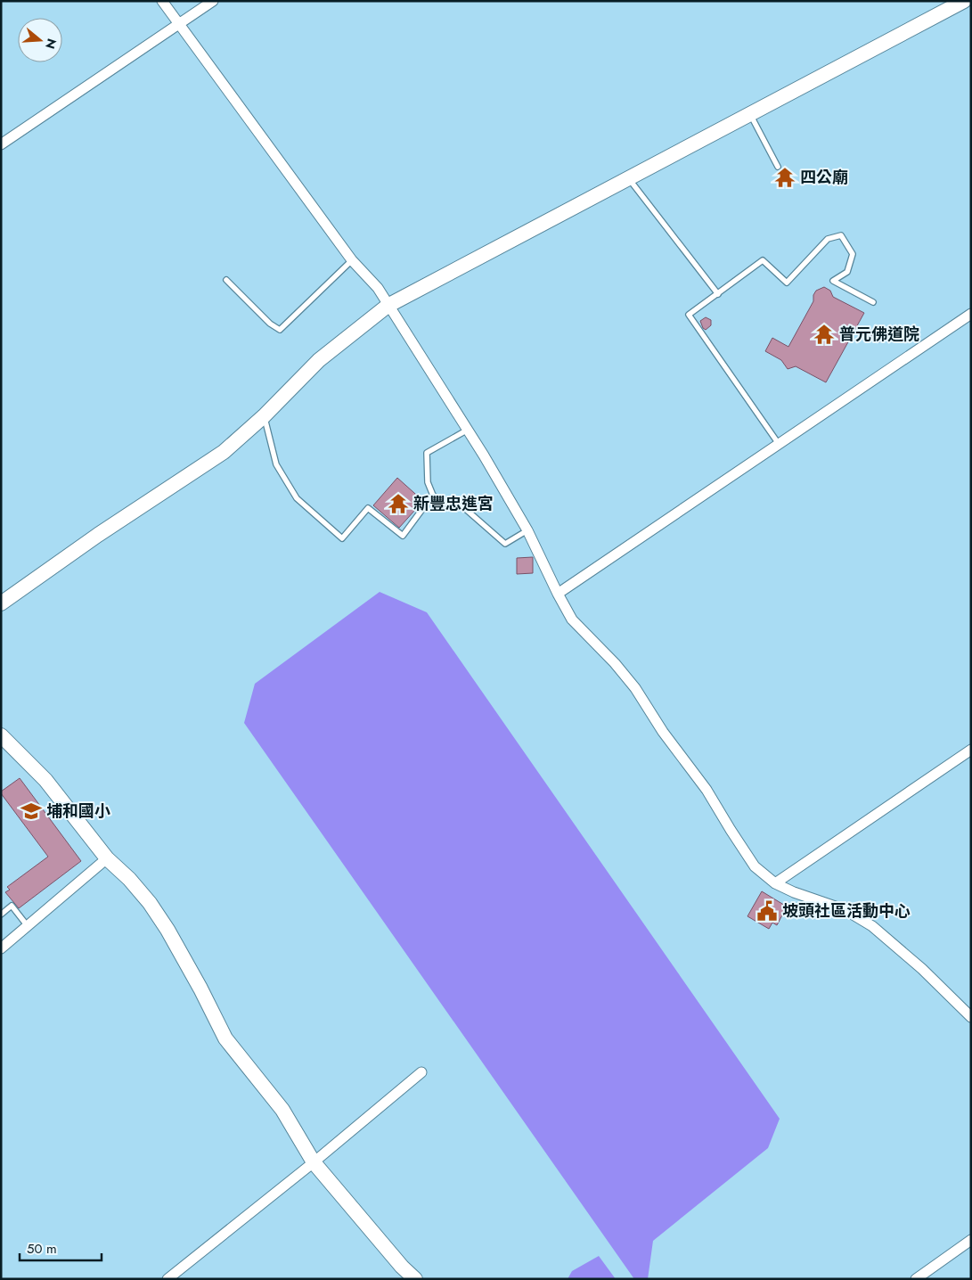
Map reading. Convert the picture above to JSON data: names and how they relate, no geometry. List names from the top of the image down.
{
  "places": {
    "temple": ["四公廟", "普元佛道院", "新豐忠進宮"],
    "school or university": ["埔和國小"],
    "public building": ["坡頭社區活動中心"]
  },
  "scale_bar": "50 m",
  "north": "right"
}
